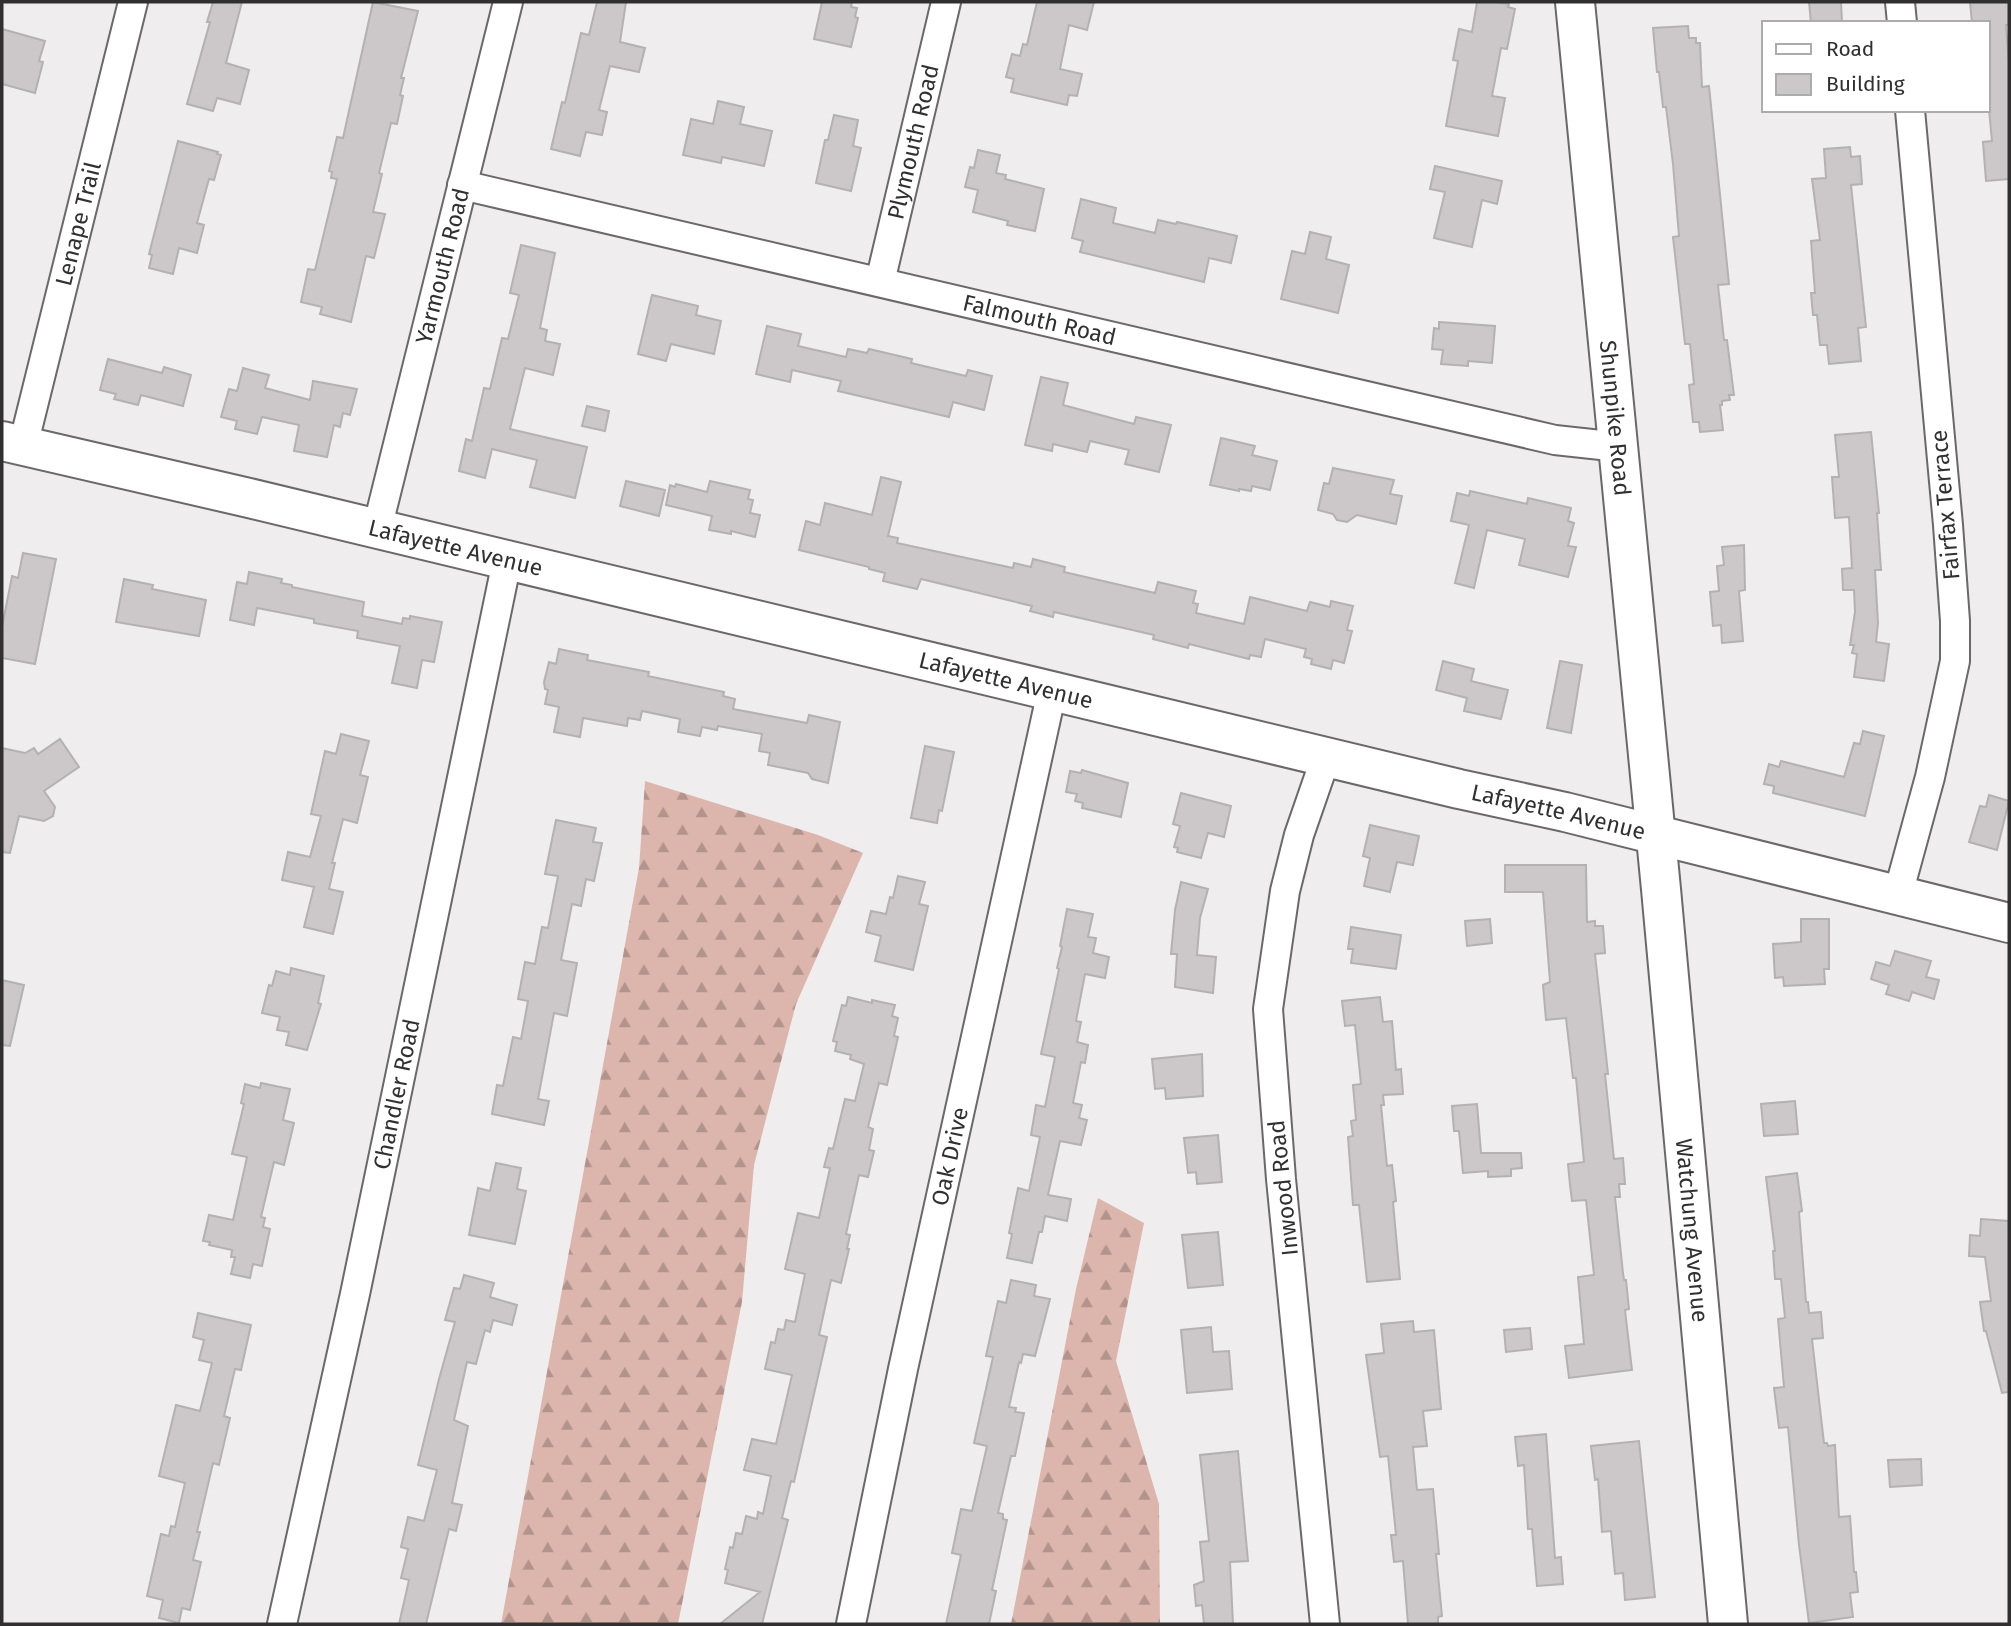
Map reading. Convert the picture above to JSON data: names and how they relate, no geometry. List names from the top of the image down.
{
  "streets": {
    "street": [
      "Plymouth Road",
      "Lenape Trail",
      "Yarmouth Road",
      "Falmouth Road",
      "Shunpike Road",
      "Fairfax Terrace",
      "Lafayette Avenue",
      "Chandler Road",
      "Oak Drive",
      "Inwood Road",
      "Watchung Avenue"
    ]
  },
  "crossings": [
    ["Plymouth Road", "Falmouth Road"],
    ["Lenape Trail", "Lafayette Avenue"],
    ["Yarmouth Road", "Falmouth Road"],
    ["Yarmouth Road", "Lafayette Avenue"],
    ["Falmouth Road", "Shunpike Road"],
    ["Shunpike Road", "Lafayette Avenue"],
    ["Shunpike Road", "Watchung Avenue"],
    ["Fairfax Terrace", "Lafayette Avenue"],
    ["Lafayette Avenue", "Chandler Road"],
    ["Lafayette Avenue", "Oak Drive"],
    ["Lafayette Avenue", "Inwood Road"],
    ["Lafayette Avenue", "Watchung Avenue"]
  ],
  "legend": ["Road", "Building"]
}
